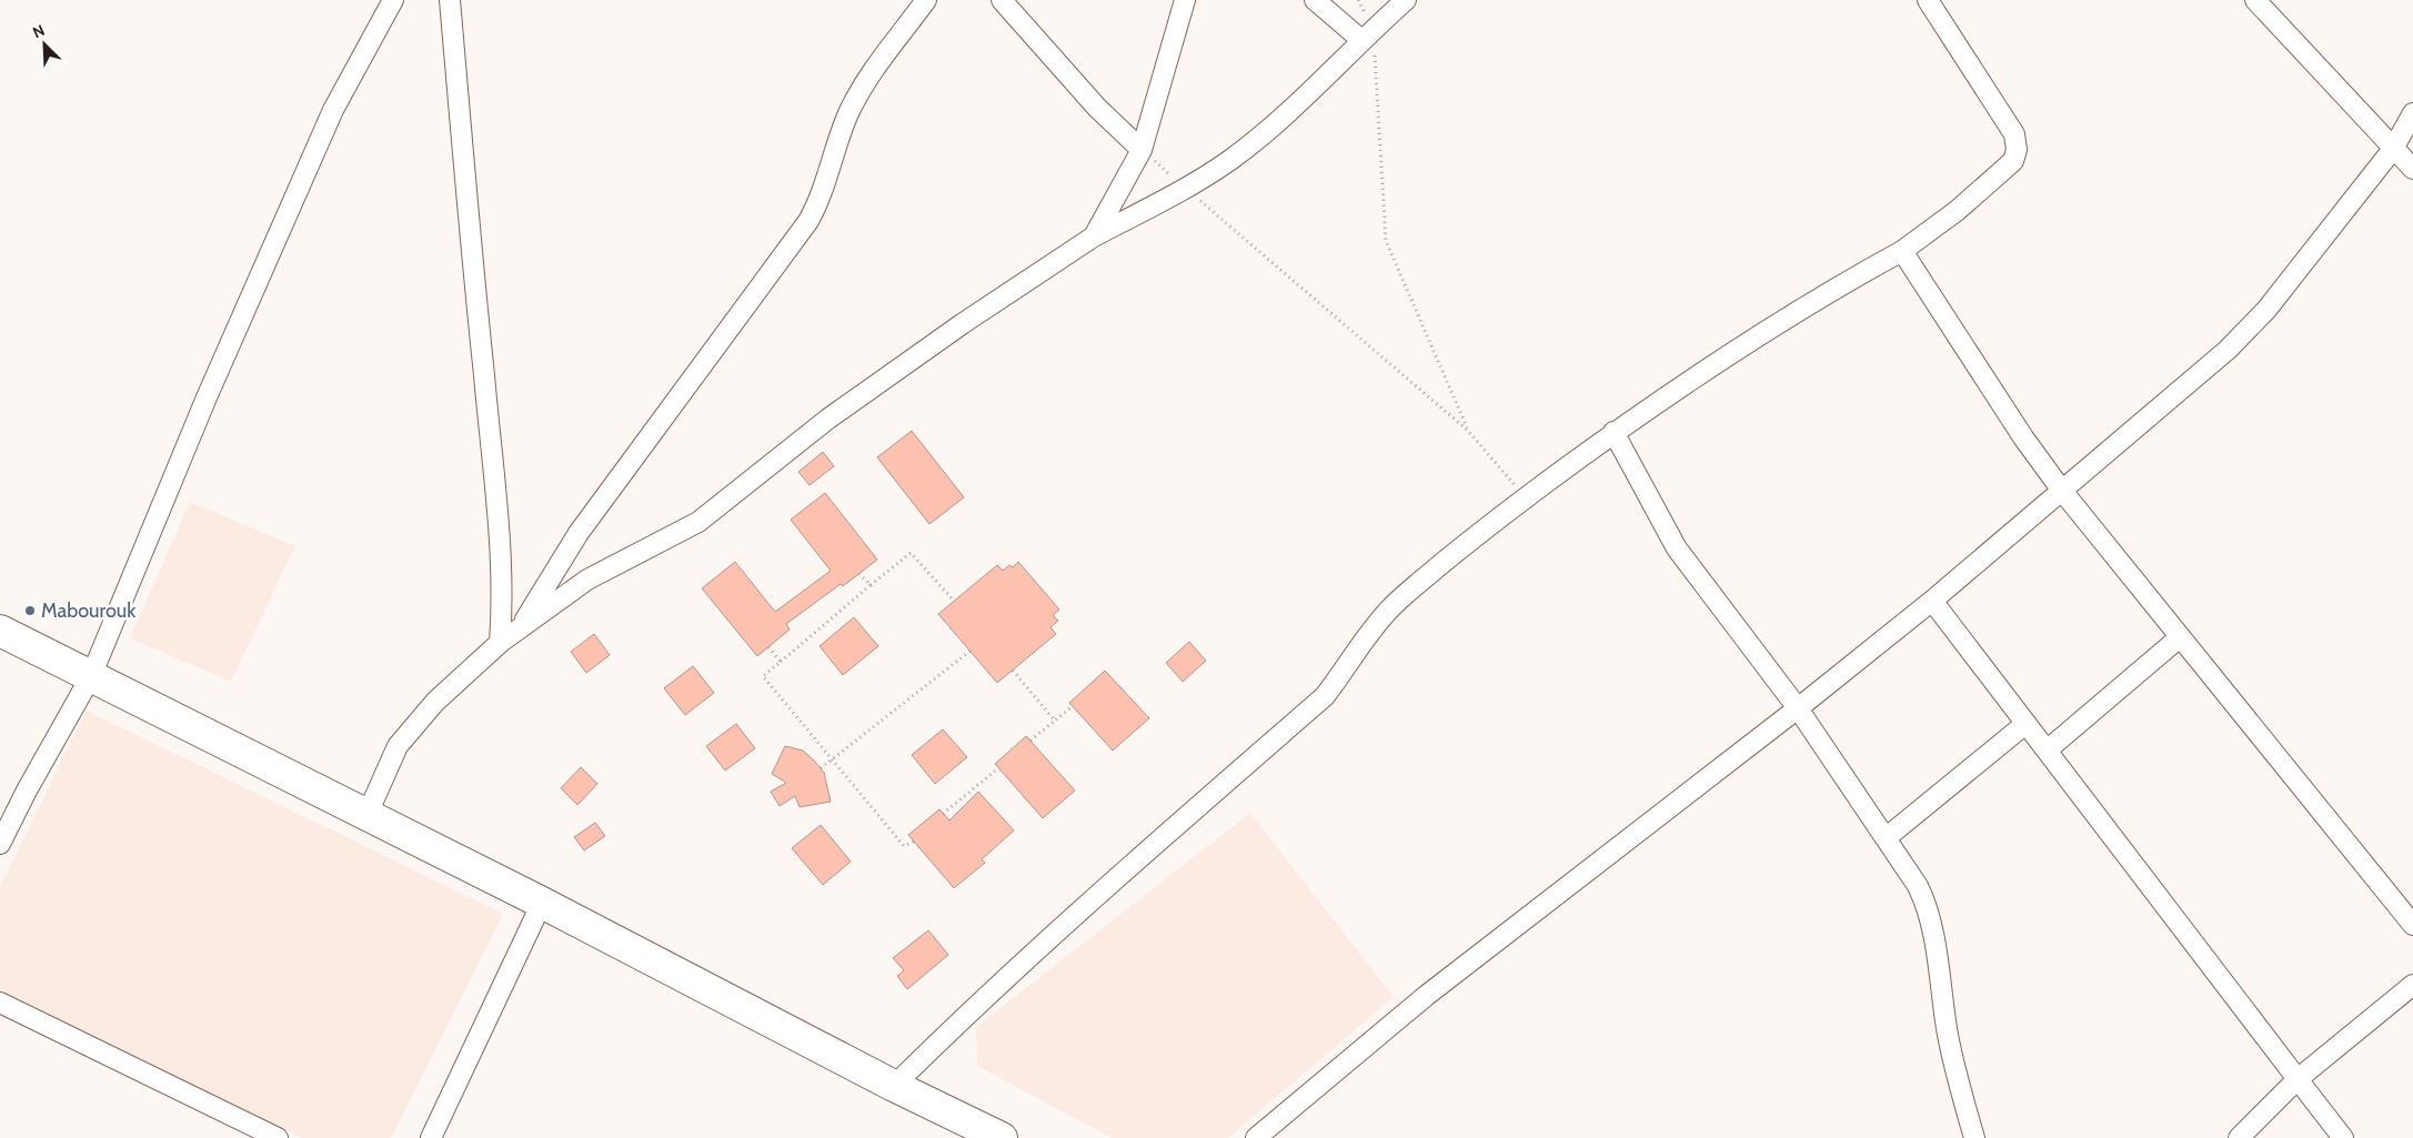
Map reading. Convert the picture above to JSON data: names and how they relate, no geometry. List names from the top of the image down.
{
  "places": ["Mabourouk"],
  "north": "top left"
}
